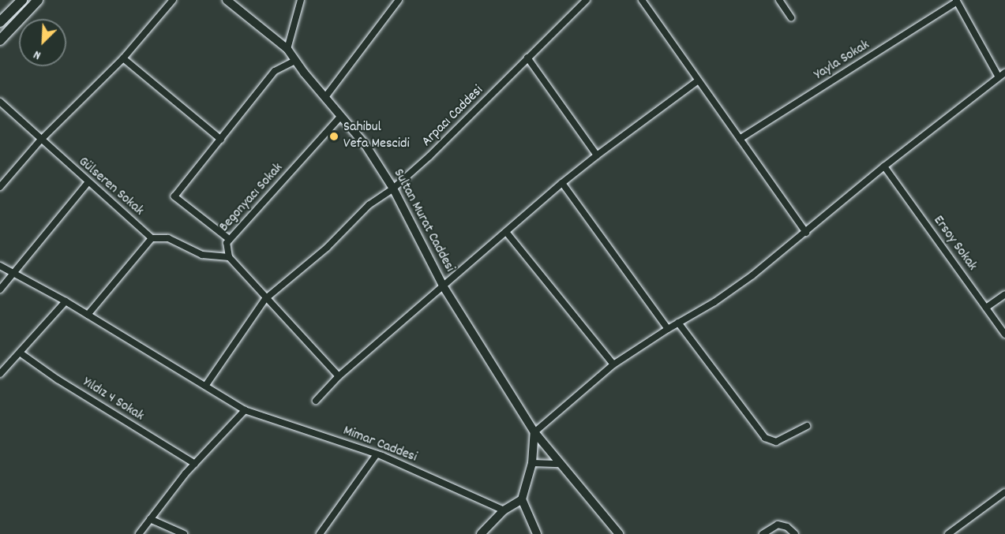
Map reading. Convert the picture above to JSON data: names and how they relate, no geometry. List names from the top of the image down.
{
  "streets": {
    "main road": ["Sultan Murat Caddesi"],
    "street": [
      "Yayla Sokak",
      "Arpacı Caddesi",
      "Gülseren Sokak",
      "Begonyacı Sokak",
      "Ersoy Sokak",
      "Yıldız 4 Sokak",
      "Mimar Caddesi"
    ]
  },
  "crossings": [
    ["Arpacı Caddesi", "Sultan Murat Caddesi"],
    ["Arpacı Caddesi", "Mimar Caddesi"],
    ["Begonyacı Sokak", "Sultan Murat Caddesi"]
  ],
  "places": ["Sahibul Vefa Mescidi"],
  "north": "bottom left"
}
